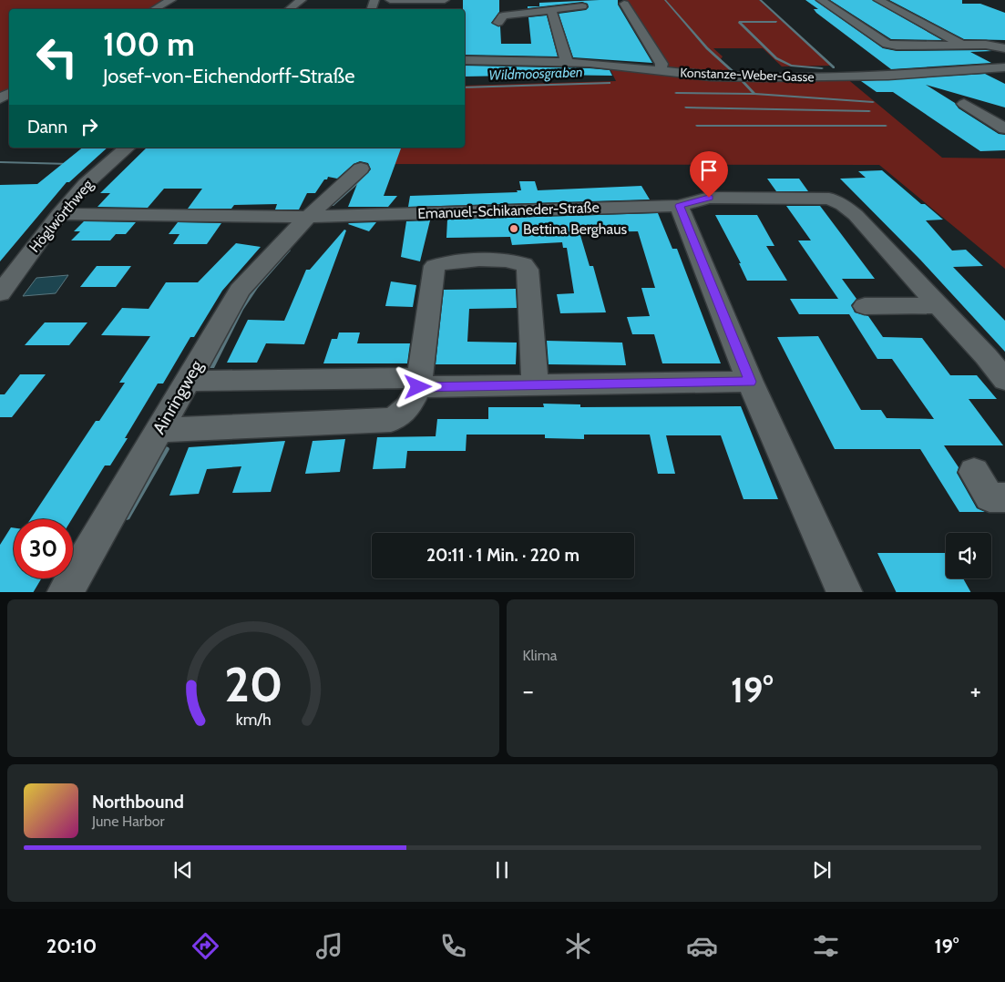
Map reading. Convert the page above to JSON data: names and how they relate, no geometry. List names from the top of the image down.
{
  "streets": {
    "street": [
      "Konstanze-Weber-Gasse",
      "Emanuel-Schikaneder-Straße",
      "Höglwörthweg",
      "Ainringweg"
    ]
  },
  "crossings": [
    ["Emanuel-Schikaneder-Straße", "Ainringweg"]
  ],
  "water": ["Wildmoosgraben"],
  "places": ["Bettina Berghaus"],
  "page": {
    "turn": ["100 m", "Josef-von-Eichendorff-Straße"],
    "then": "Dann",
    "limit": "30",
    "trip": "20:11 · 1 Min. · 220 m",
    "tile": "Klima",
    "heat": ["−", "19°", "+"],
    "song": ["Northbound", "June Harbor"],
    "tabs": ["20:10", "19°"],
    "gauge": ["20", "km/h"]
  }
}
